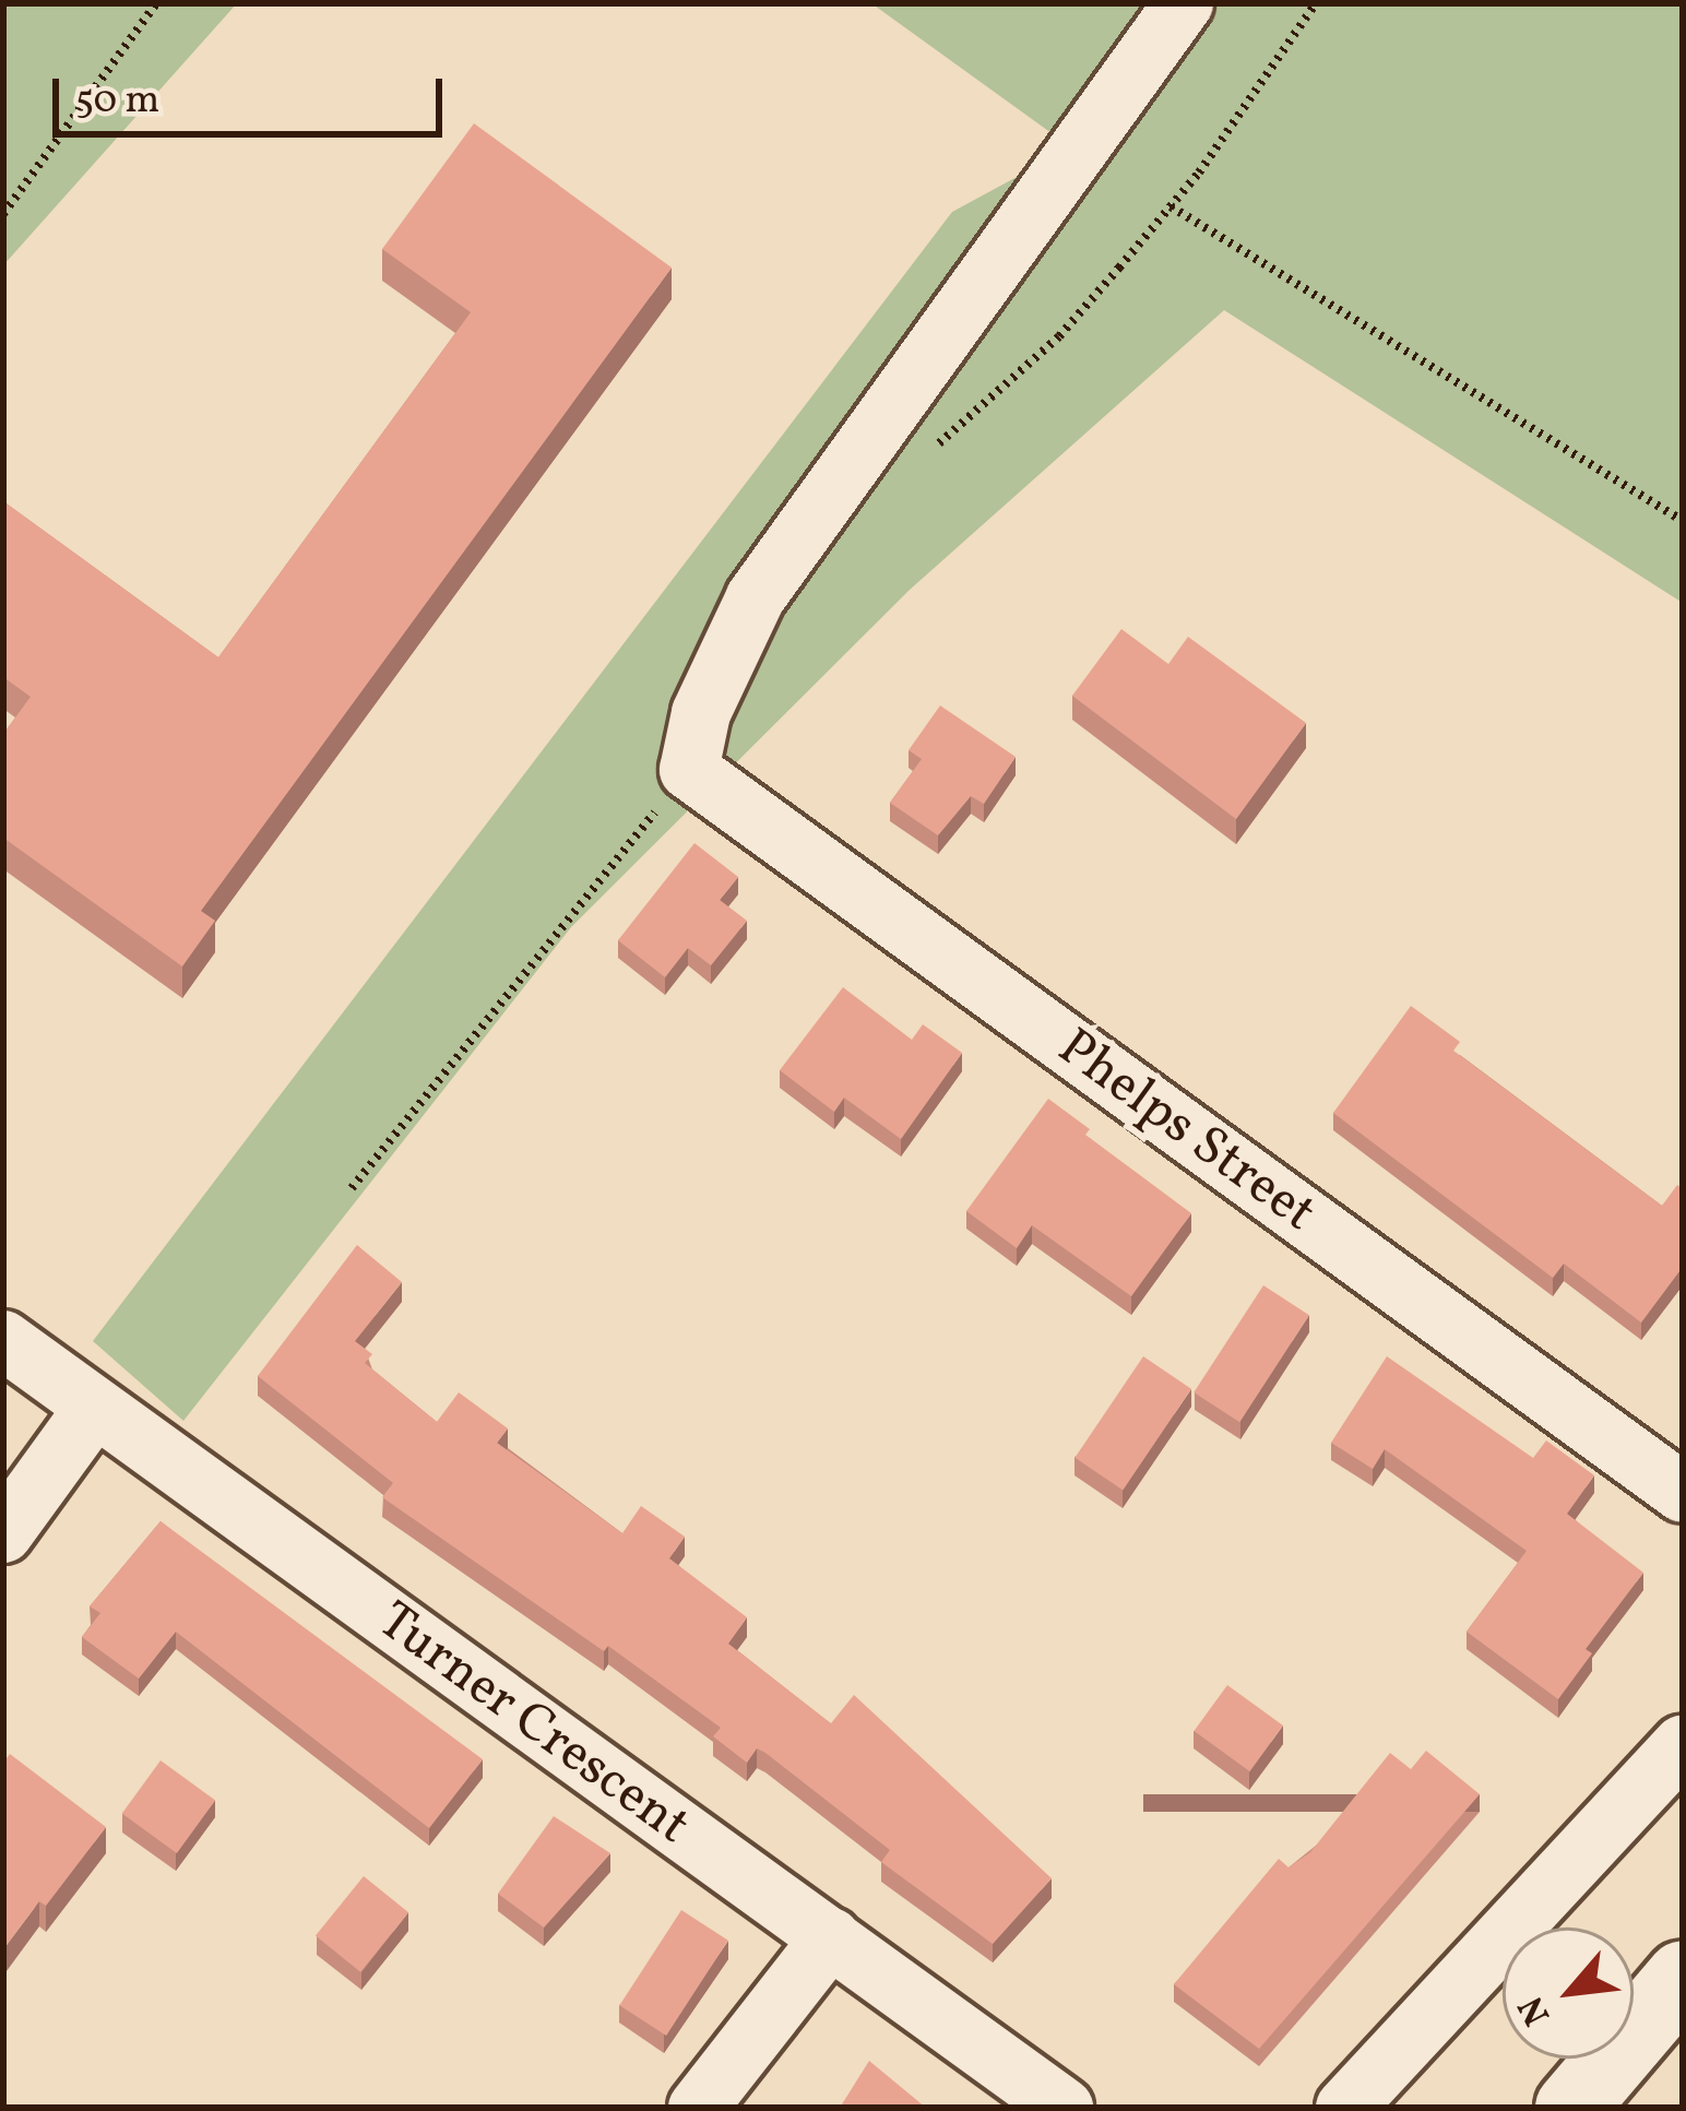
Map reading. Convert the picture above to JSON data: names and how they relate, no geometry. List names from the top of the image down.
{
  "streets": {
    "street": ["Phelps Street", "Turner Crescent"]
  },
  "scale_bar": "50 m",
  "north": "bottom left"
}
